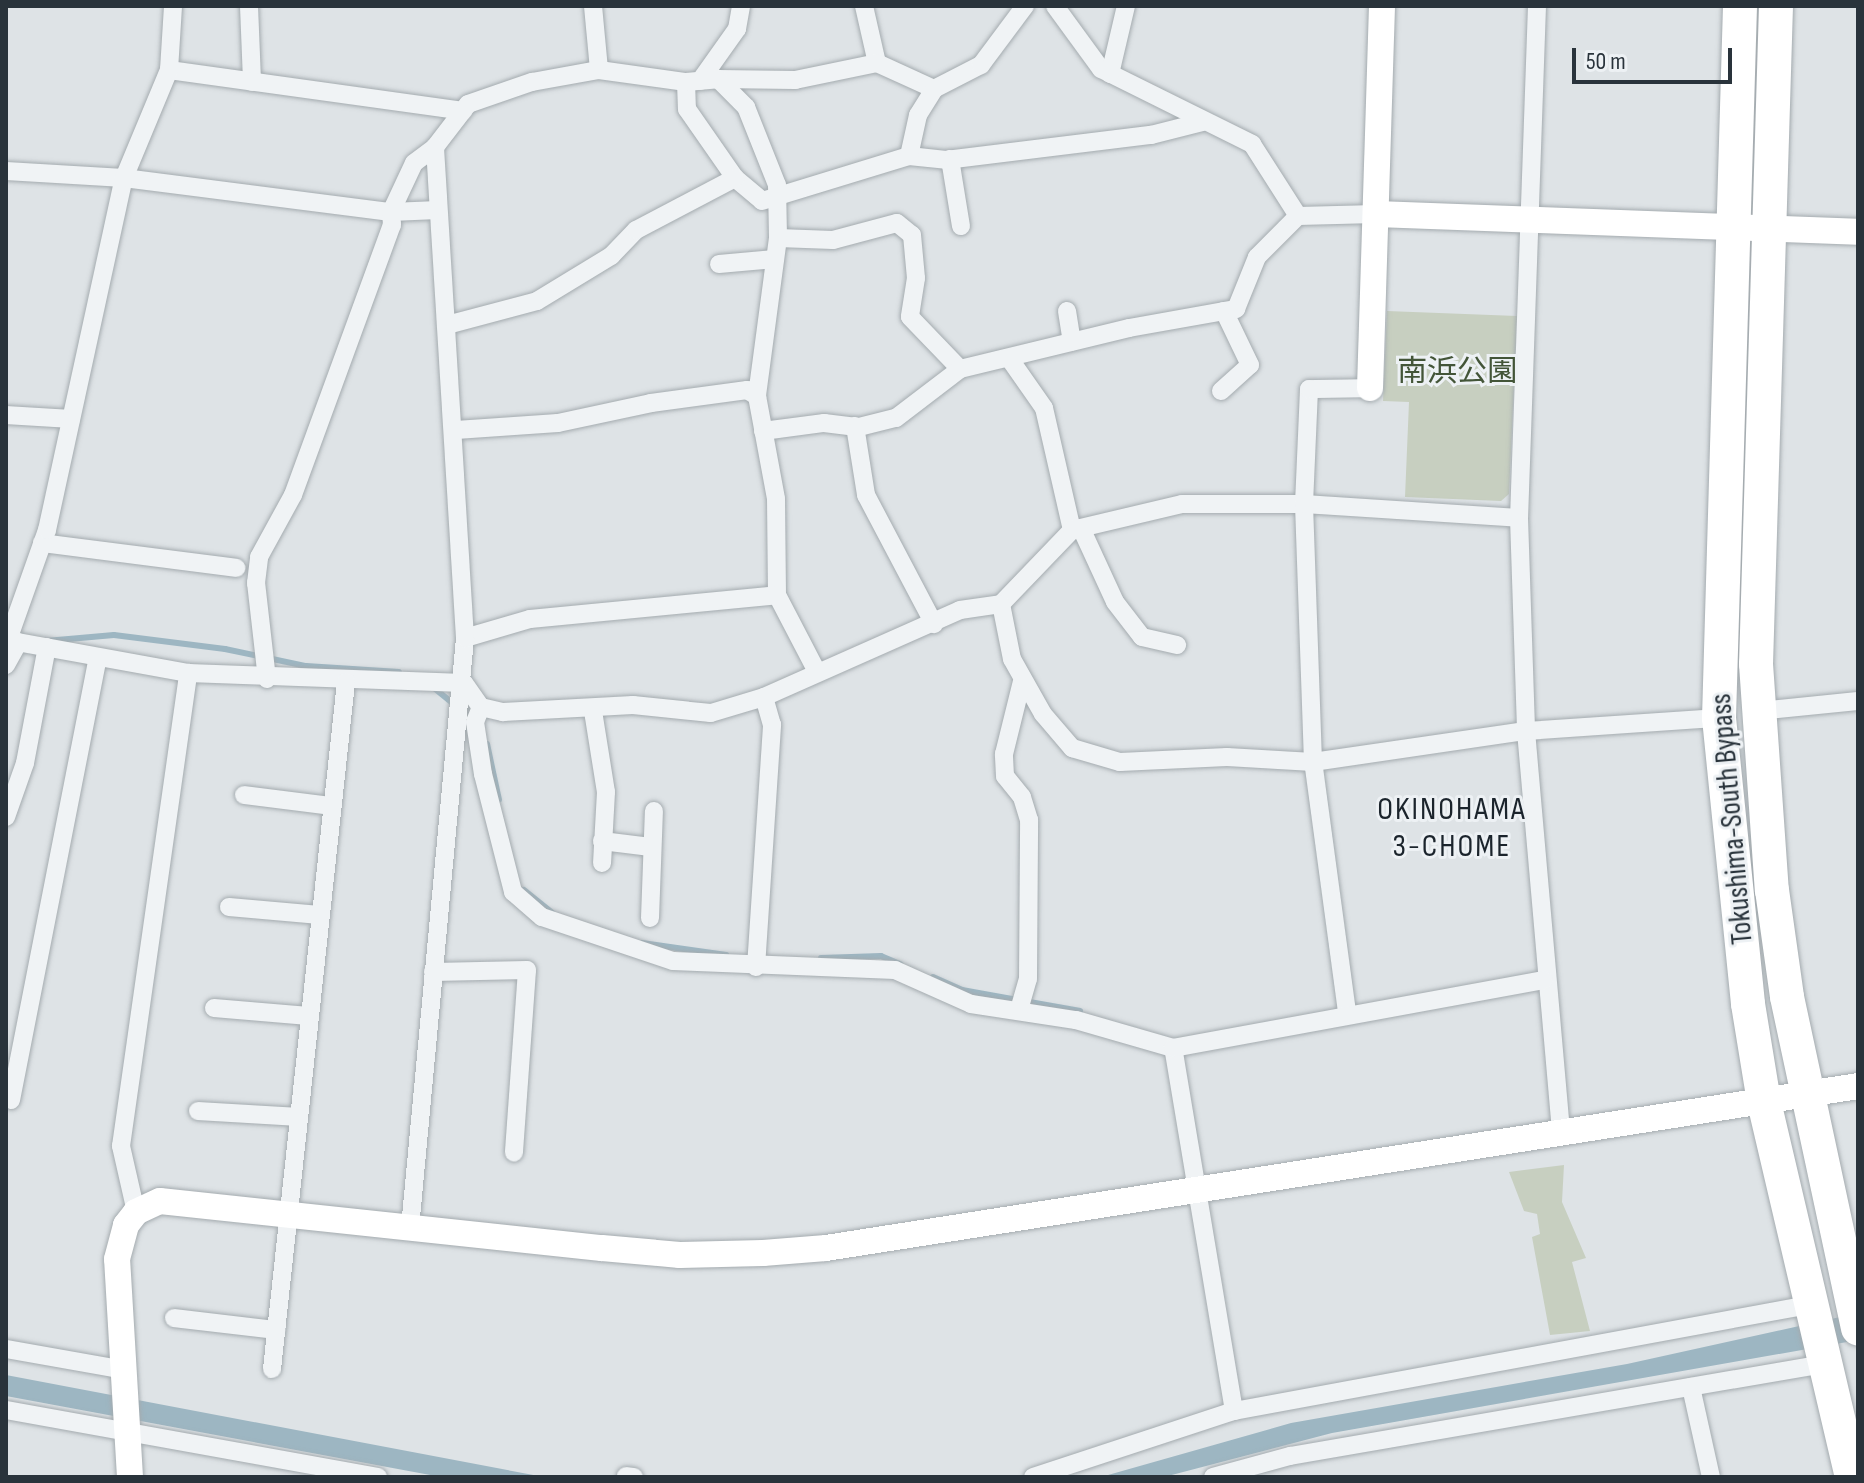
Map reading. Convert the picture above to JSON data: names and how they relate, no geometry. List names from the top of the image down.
{
  "streets": {
    "highway": ["Tokushima-South Bypass"]
  },
  "districts": ["OKINOHAMA 3-CHOME"],
  "parks": ["南浜公園"],
  "scale_bar": "50 m"
}
